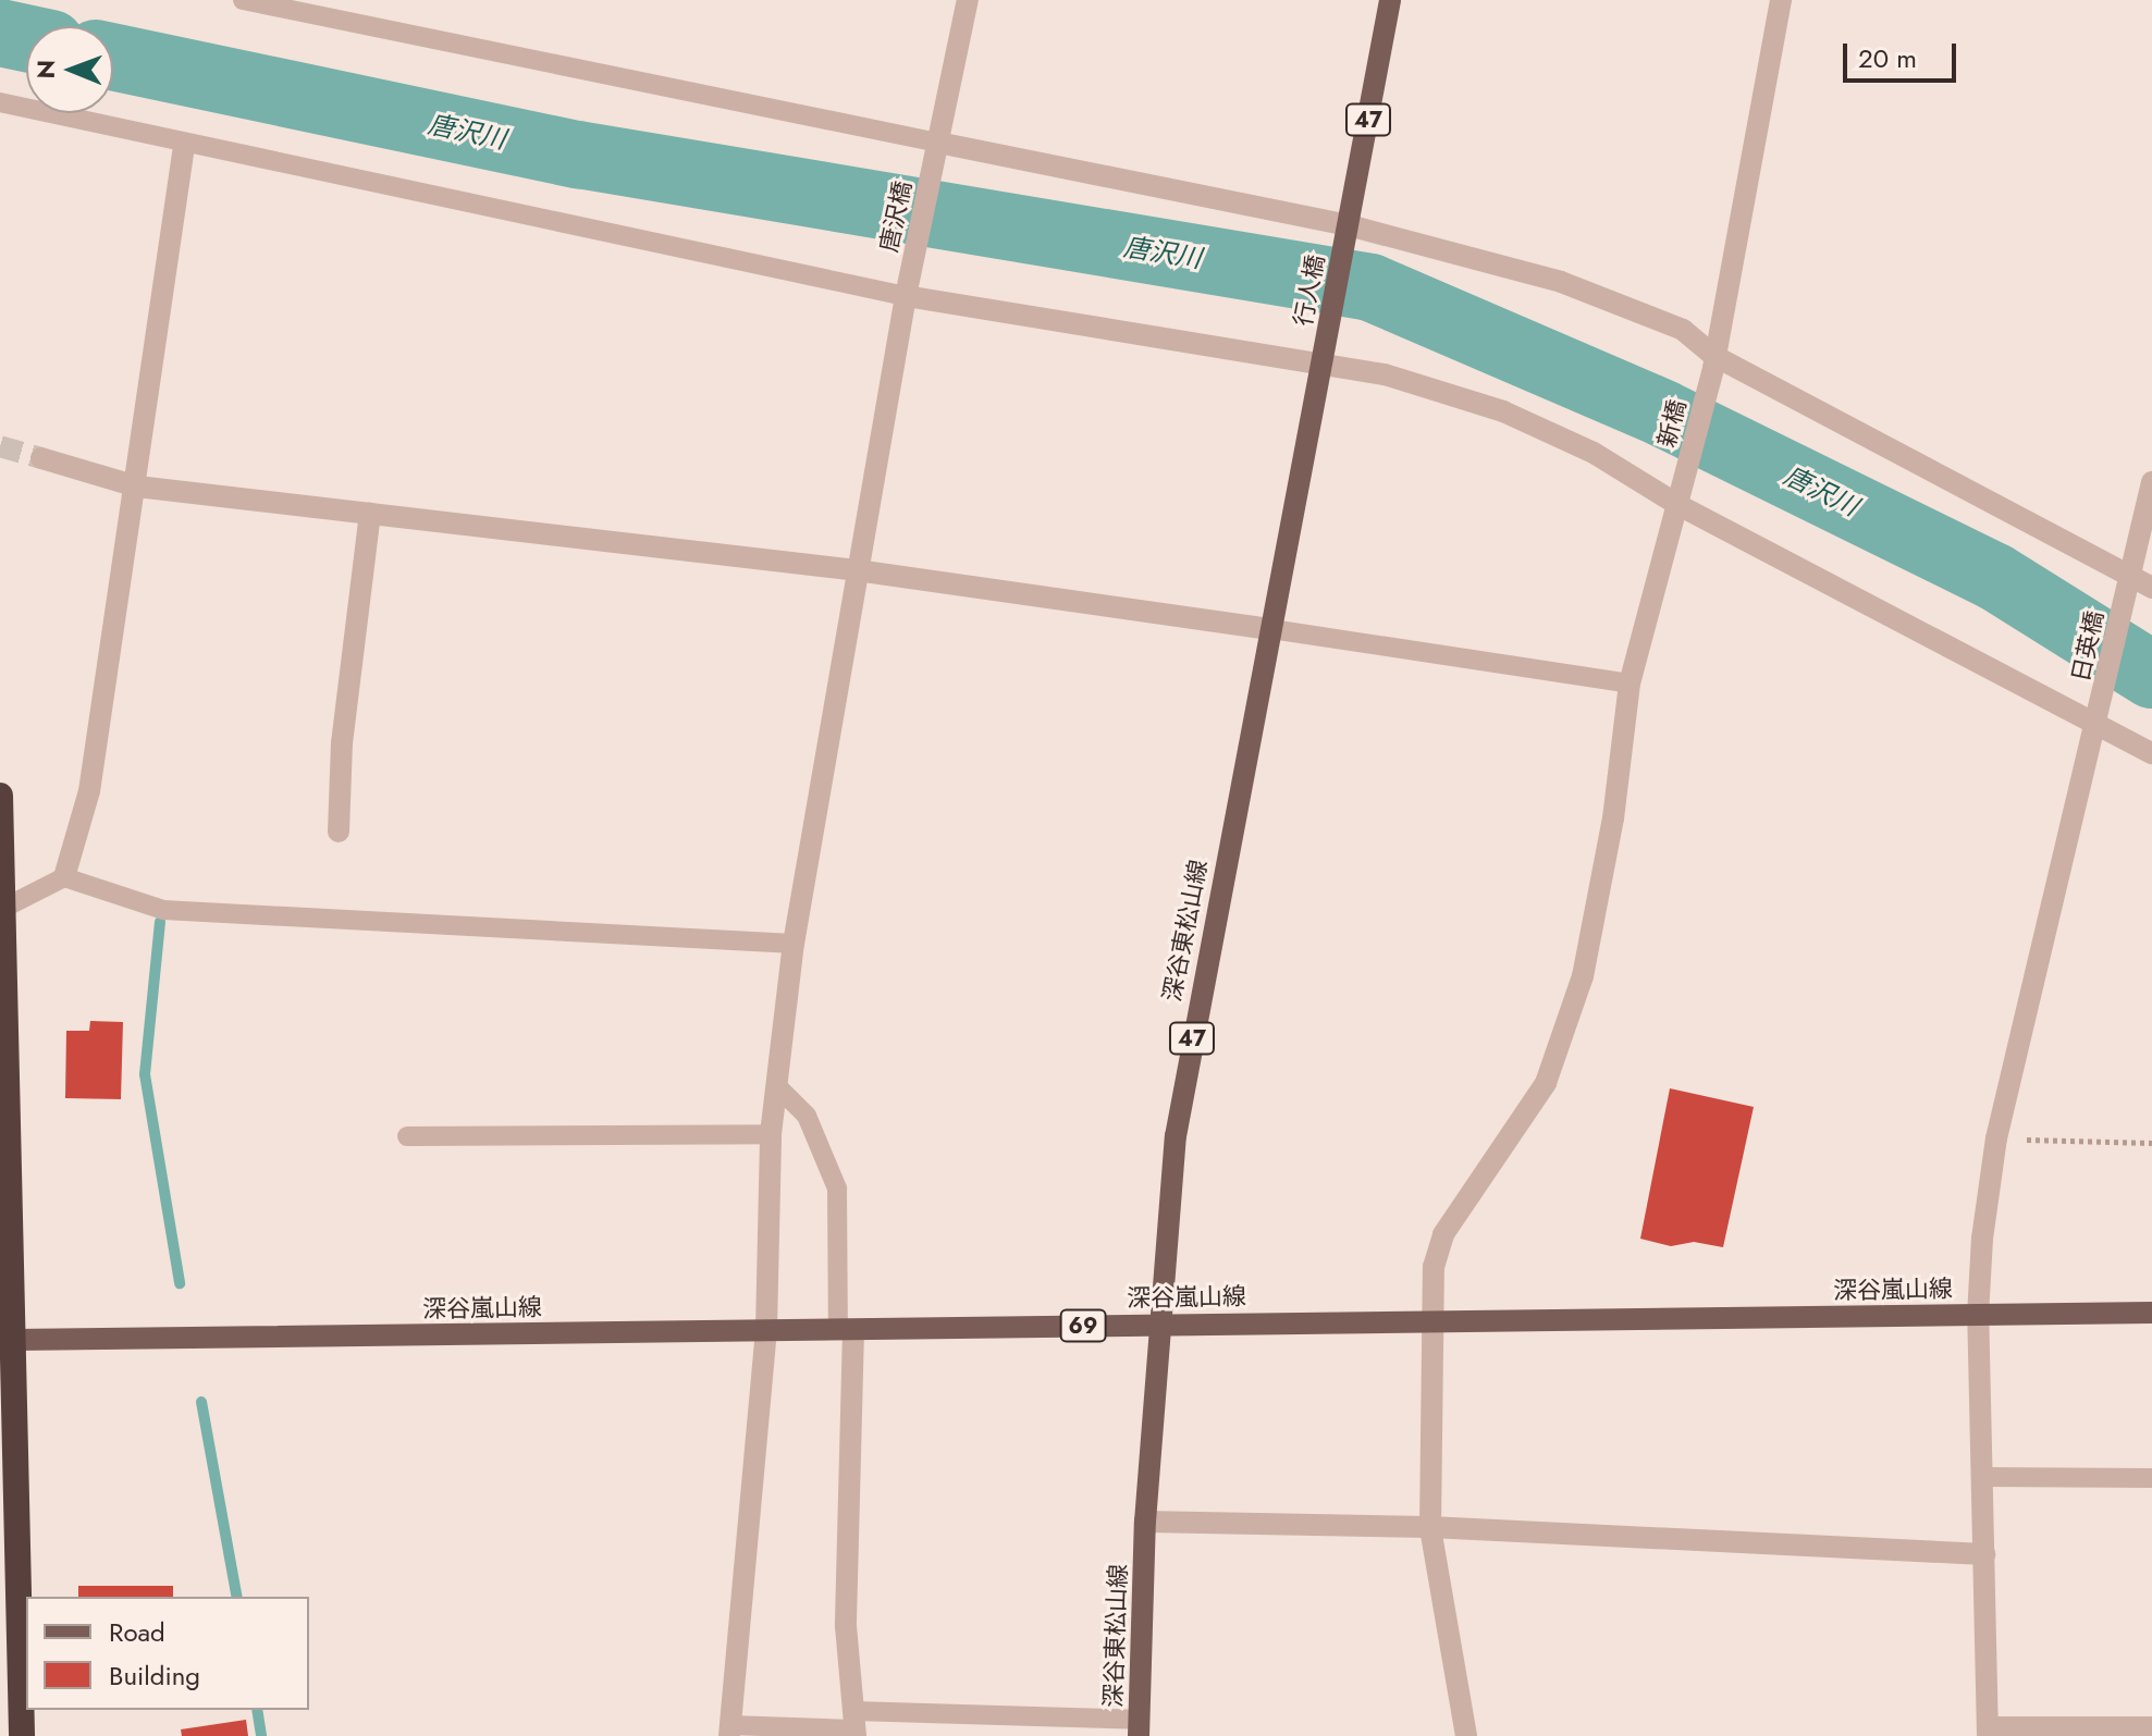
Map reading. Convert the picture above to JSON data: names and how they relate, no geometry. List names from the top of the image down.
{
  "streets": {
    "main road": [
      "47",
      "行人橋",
      "深谷東松山線",
      "深谷嵐山線",
      "69"
    ],
    "street": ["唐沢橋", "新橋", "日英橋"]
  },
  "crossings": [
    ["47", "行人橋"],
    ["唐沢橋", "深谷嵐山線"],
    ["行人橋", "深谷東松山線"],
    ["新橋", "深谷嵐山線"],
    ["日英橋", "深谷嵐山線"],
    ["深谷東松山線", "深谷嵐山線"]
  ],
  "water": ["唐沢川"],
  "legend": ["Road", "Building"],
  "scale_bar": "20 m",
  "north": "left"
}
